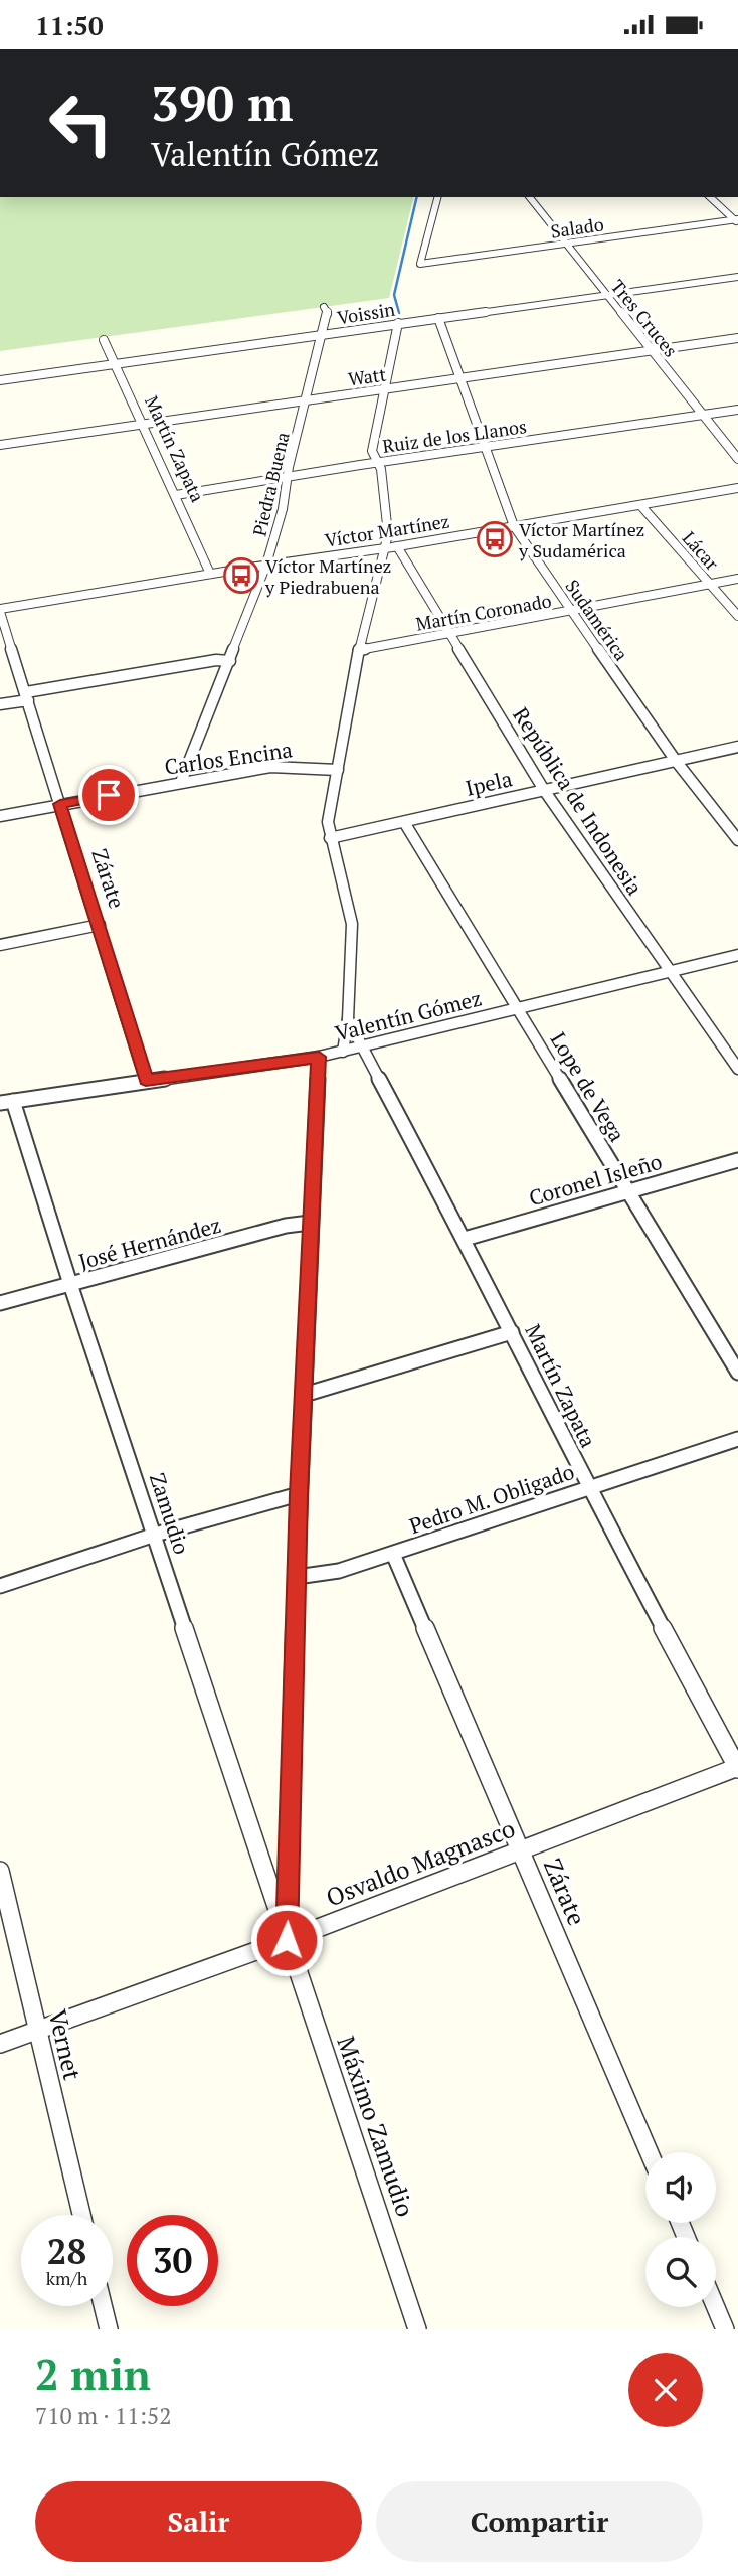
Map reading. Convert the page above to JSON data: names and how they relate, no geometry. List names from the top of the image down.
{
  "streets": {
    "street": [
      "Salado",
      "Voissin",
      "Tres Cruces",
      "Watt",
      "Ruiz de los Llanos",
      "Martín Zapata",
      "Piedra Buena",
      "Víctor Martínez",
      "Lácar",
      "Martín Coronado",
      "Sudamérica",
      "Carlos Encina",
      "Ipela",
      "República de Indonesia",
      "Zárate",
      "Valentín Gómez",
      "Lope de Vega",
      "Coronel Isleño",
      "José Hernández",
      "Pedro M. Obligado",
      "Zamudio",
      "Osvaldo Magnasco",
      "Vernet",
      "Máximo Zamudio"
    ]
  },
  "crossings": [
    ["Salado", "Tres Cruces"],
    ["Voissin", "Tres Cruces"],
    ["Voissin", "Martín Zapata"],
    ["Voissin", "Piedra Buena"],
    ["Voissin", "Sudamérica"],
    ["Tres Cruces", "Watt"],
    ["Tres Cruces", "Ruiz de los Llanos"],
    ["Watt", "Martín Zapata"],
    ["Watt", "Piedra Buena"],
    ["Watt", "Sudamérica"],
    ["Ruiz de los Llanos", "Martín Zapata"],
    ["Ruiz de los Llanos", "Piedra Buena"],
    ["Ruiz de los Llanos", "Sudamérica"],
    ["Martín Zapata", "Víctor Martínez"],
    ["Martín Zapata", "Valentín Gómez"],
    ["Martín Zapata", "Coronel Isleño"],
    ["Martín Zapata", "Pedro M. Obligado"],
    ["Martín Zapata", "Osvaldo Magnasco"],
    ["Piedra Buena", "Víctor Martínez"],
    ["Piedra Buena", "Carlos Encina"],
    ["Víctor Martínez", "Lácar"],
    ["Víctor Martínez", "Sudamérica"],
    ["Víctor Martínez", "República de Indonesia"],
    ["Víctor Martínez", "Zárate"],
    ["Lácar", "Martín Coronado"],
    ["Martín Coronado", "Sudamérica"],
    ["Martín Coronado", "República de Indonesia"],
    ["Sudamérica", "Ipela"],
    ["Carlos Encina", "Zárate"],
    ["Ipela", "República de Indonesia"],
    ["Ipela", "Lope de Vega"],
    ["República de Indonesia", "Valentín Gómez"],
    ["Zárate", "Valentín Gómez"],
    ["Zárate", "Pedro M. Obligado"],
    ["Zárate", "Osvaldo Magnasco"],
    ["Valentín Gómez", "Lope de Vega"],
    ["Valentín Gómez", "Zamudio"],
    ["Lope de Vega", "Coronel Isleño"],
    ["José Hernández", "Zamudio"],
    ["Zamudio", "Osvaldo Magnasco"],
    ["Zamudio", "Máximo Zamudio"],
    ["Osvaldo Magnasco", "Vernet"],
    ["Osvaldo Magnasco", "Máximo Zamudio"]
  ],
  "places": {
    "bus stop": ["Víctor Martínez y Sudamérica", "Víctor Martínez y Piedrabuena"]
  },
  "page": {
    "status": "11:50",
    "turn": ["390 m", "Valentín Gómez"],
    "speed": "28 km/h",
    "limit": "30",
    "heading": ["2 min", "710 m · 11:52"],
    "buttons": ["Salir", "Compartir"]
  }
}
